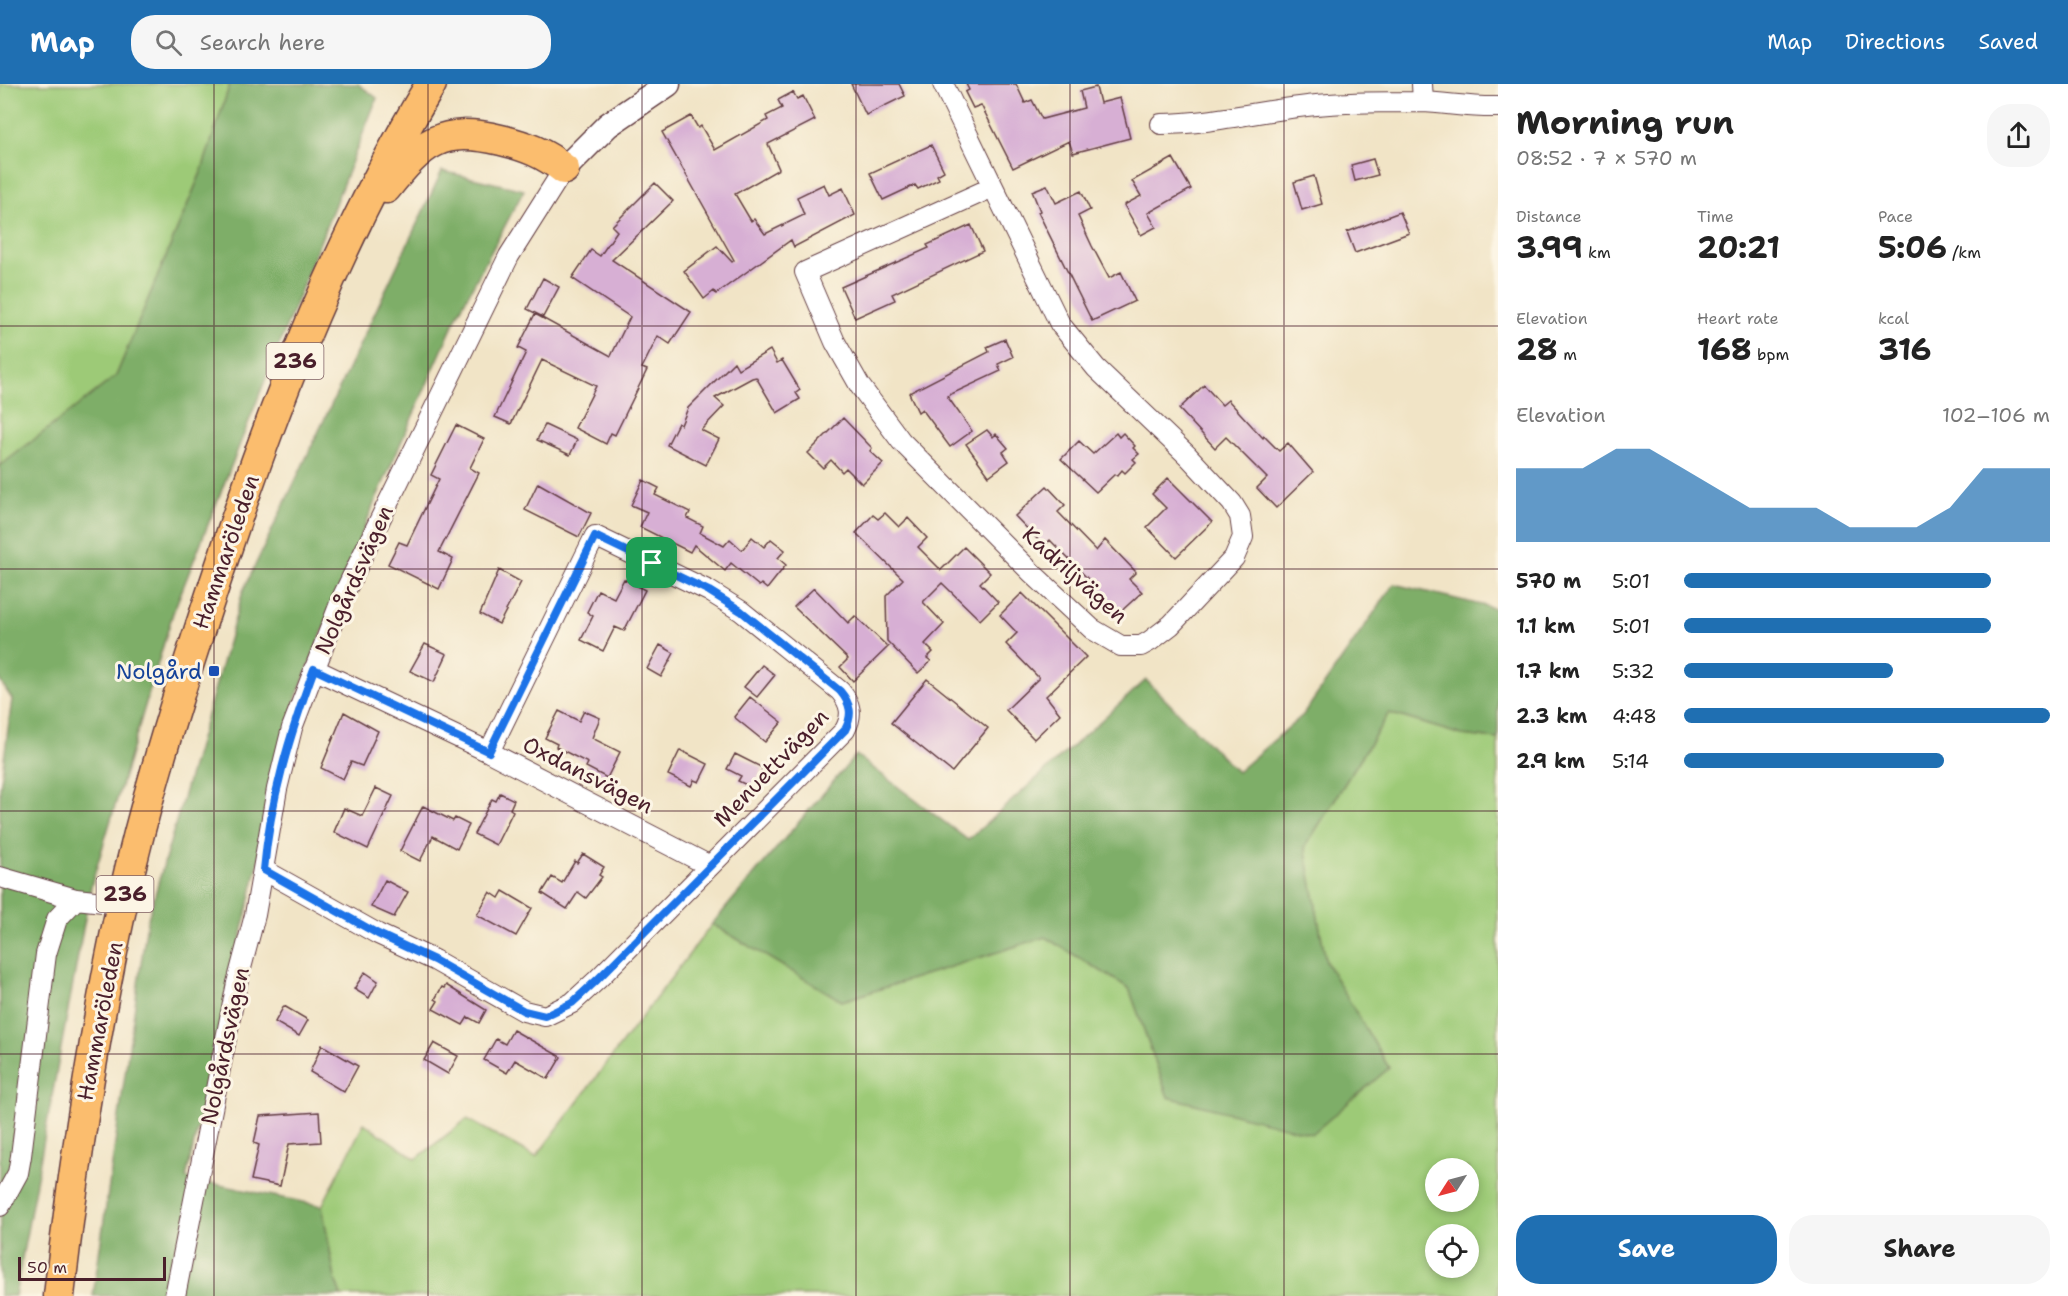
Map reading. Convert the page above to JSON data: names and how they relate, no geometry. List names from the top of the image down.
{
  "streets": {
    "main road": ["236", "Hammaröleden"],
    "street": [
      "Kadriljvägen",
      "Nolgårdsvägen",
      "Menuettvägen",
      "Oxdansvägen"
    ]
  },
  "crossings": [
    ["236", "Hammaröleden"],
    ["236", "Nolgårdsvägen"],
    ["Nolgårdsvägen", "Menuettvägen"],
    ["Nolgårdsvägen", "Oxdansvägen"],
    ["Menuettvägen", "Oxdansvägen"]
  ],
  "places": {
    "transit": ["Nolgård"]
  },
  "scale_bar": "50 m",
  "north": "bottom left",
  "page": {
    "header": "Map",
    "search": "Search here",
    "nav": ["Map", "Directions", "Saved"],
    "heading": ["Morning run", "08:52 · 7 × 570 m"],
    "stats": [
      ["Distance", "3.99 km"],
      ["Time", "20:21"],
      ["Pace", "5:06 /km"],
      ["Elevation", "28 m"],
      ["Heart rate", "168 bpm"],
      ["kcal", "316"]
    ],
    "chart": ["Elevation", "102–106 m"],
    "list": [
      {
        "name": "570 m",
        "note": "5:01"
      },
      {
        "name": "1.1 km",
        "note": "5:01"
      },
      {
        "name": "1.7 km",
        "note": "5:32"
      },
      {
        "name": "2.3 km",
        "note": "4:48"
      },
      {
        "name": "2.9 km",
        "note": "5:14"
      }
    ],
    "buttons": ["Save", "Share"],
    "scale": "50 m"
  }
}
